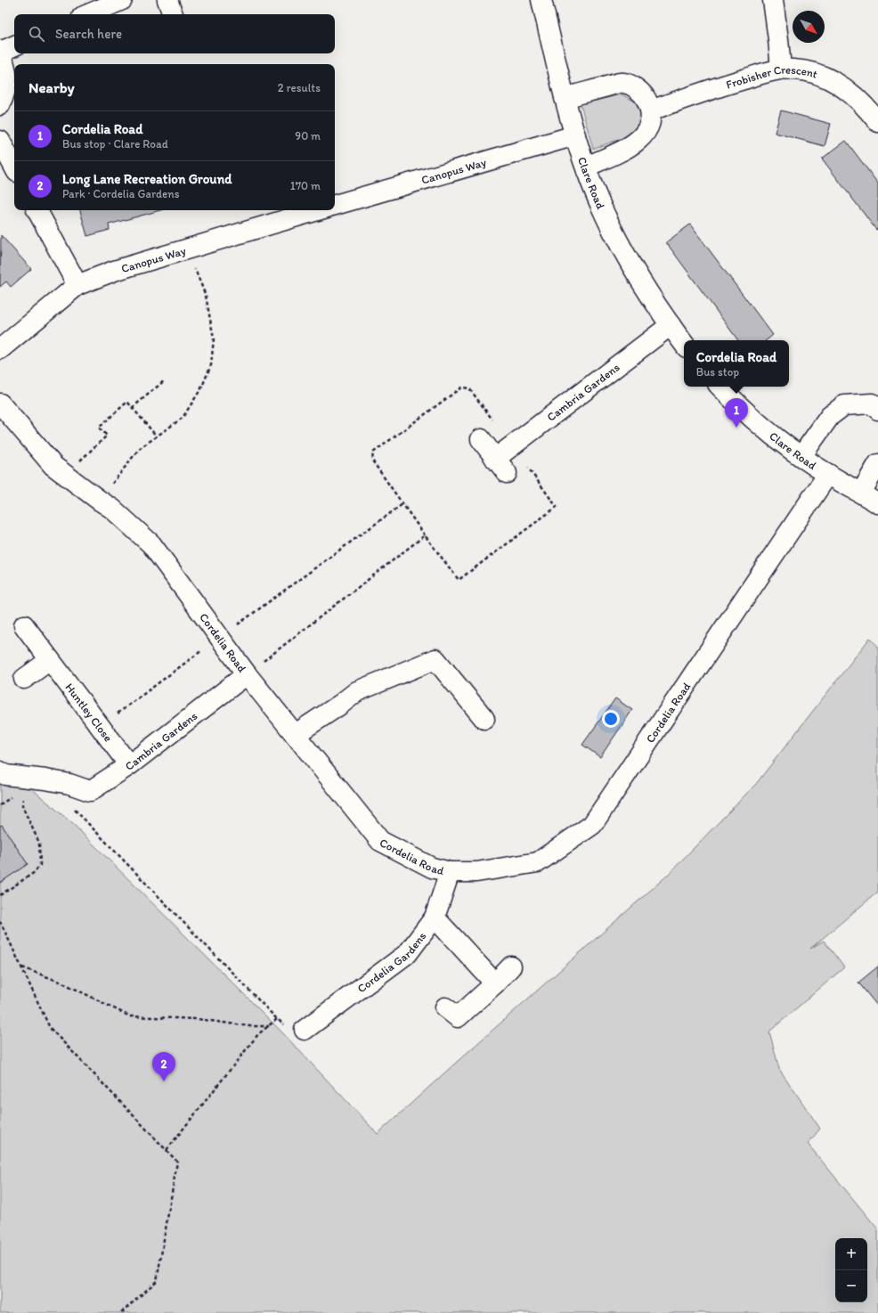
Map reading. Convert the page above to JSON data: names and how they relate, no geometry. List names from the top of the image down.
{
  "streets": {
    "street": [
      "Frobisher Crescent",
      "Canopus Way",
      "Clare Road",
      "Cambria Gardens",
      "Cordelia Road",
      "Huntley Close",
      "Cordelia Gardens"
    ]
  },
  "crossings": [
    ["Canopus Way", "Clare Road"],
    ["Clare Road", "Cambria Gardens"],
    ["Clare Road", "Cordelia Road"],
    ["Cambria Gardens", "Cordelia Road"],
    ["Cambria Gardens", "Huntley Close"],
    ["Cordelia Road", "Cordelia Gardens"]
  ],
  "north": "bottom right",
  "page": {
    "search": "Search here",
    "heading": ["Nearby", "2 results"],
    "list": [
      {
        "mark": "1",
        "name": "Cordelia Road",
        "note": "Bus stop · Clare Road",
        "value": "90 m"
      },
      {
        "mark": "2",
        "name": "Long Lane Recreation Ground",
        "note": "Park · Cordelia Gardens",
        "value": "170 m"
      }
    ],
    "popup": ["Cordelia Road", "Bus stop"],
    "pins": ["1", "2"],
    "map_buttons": ["+", "−"]
  }
}
